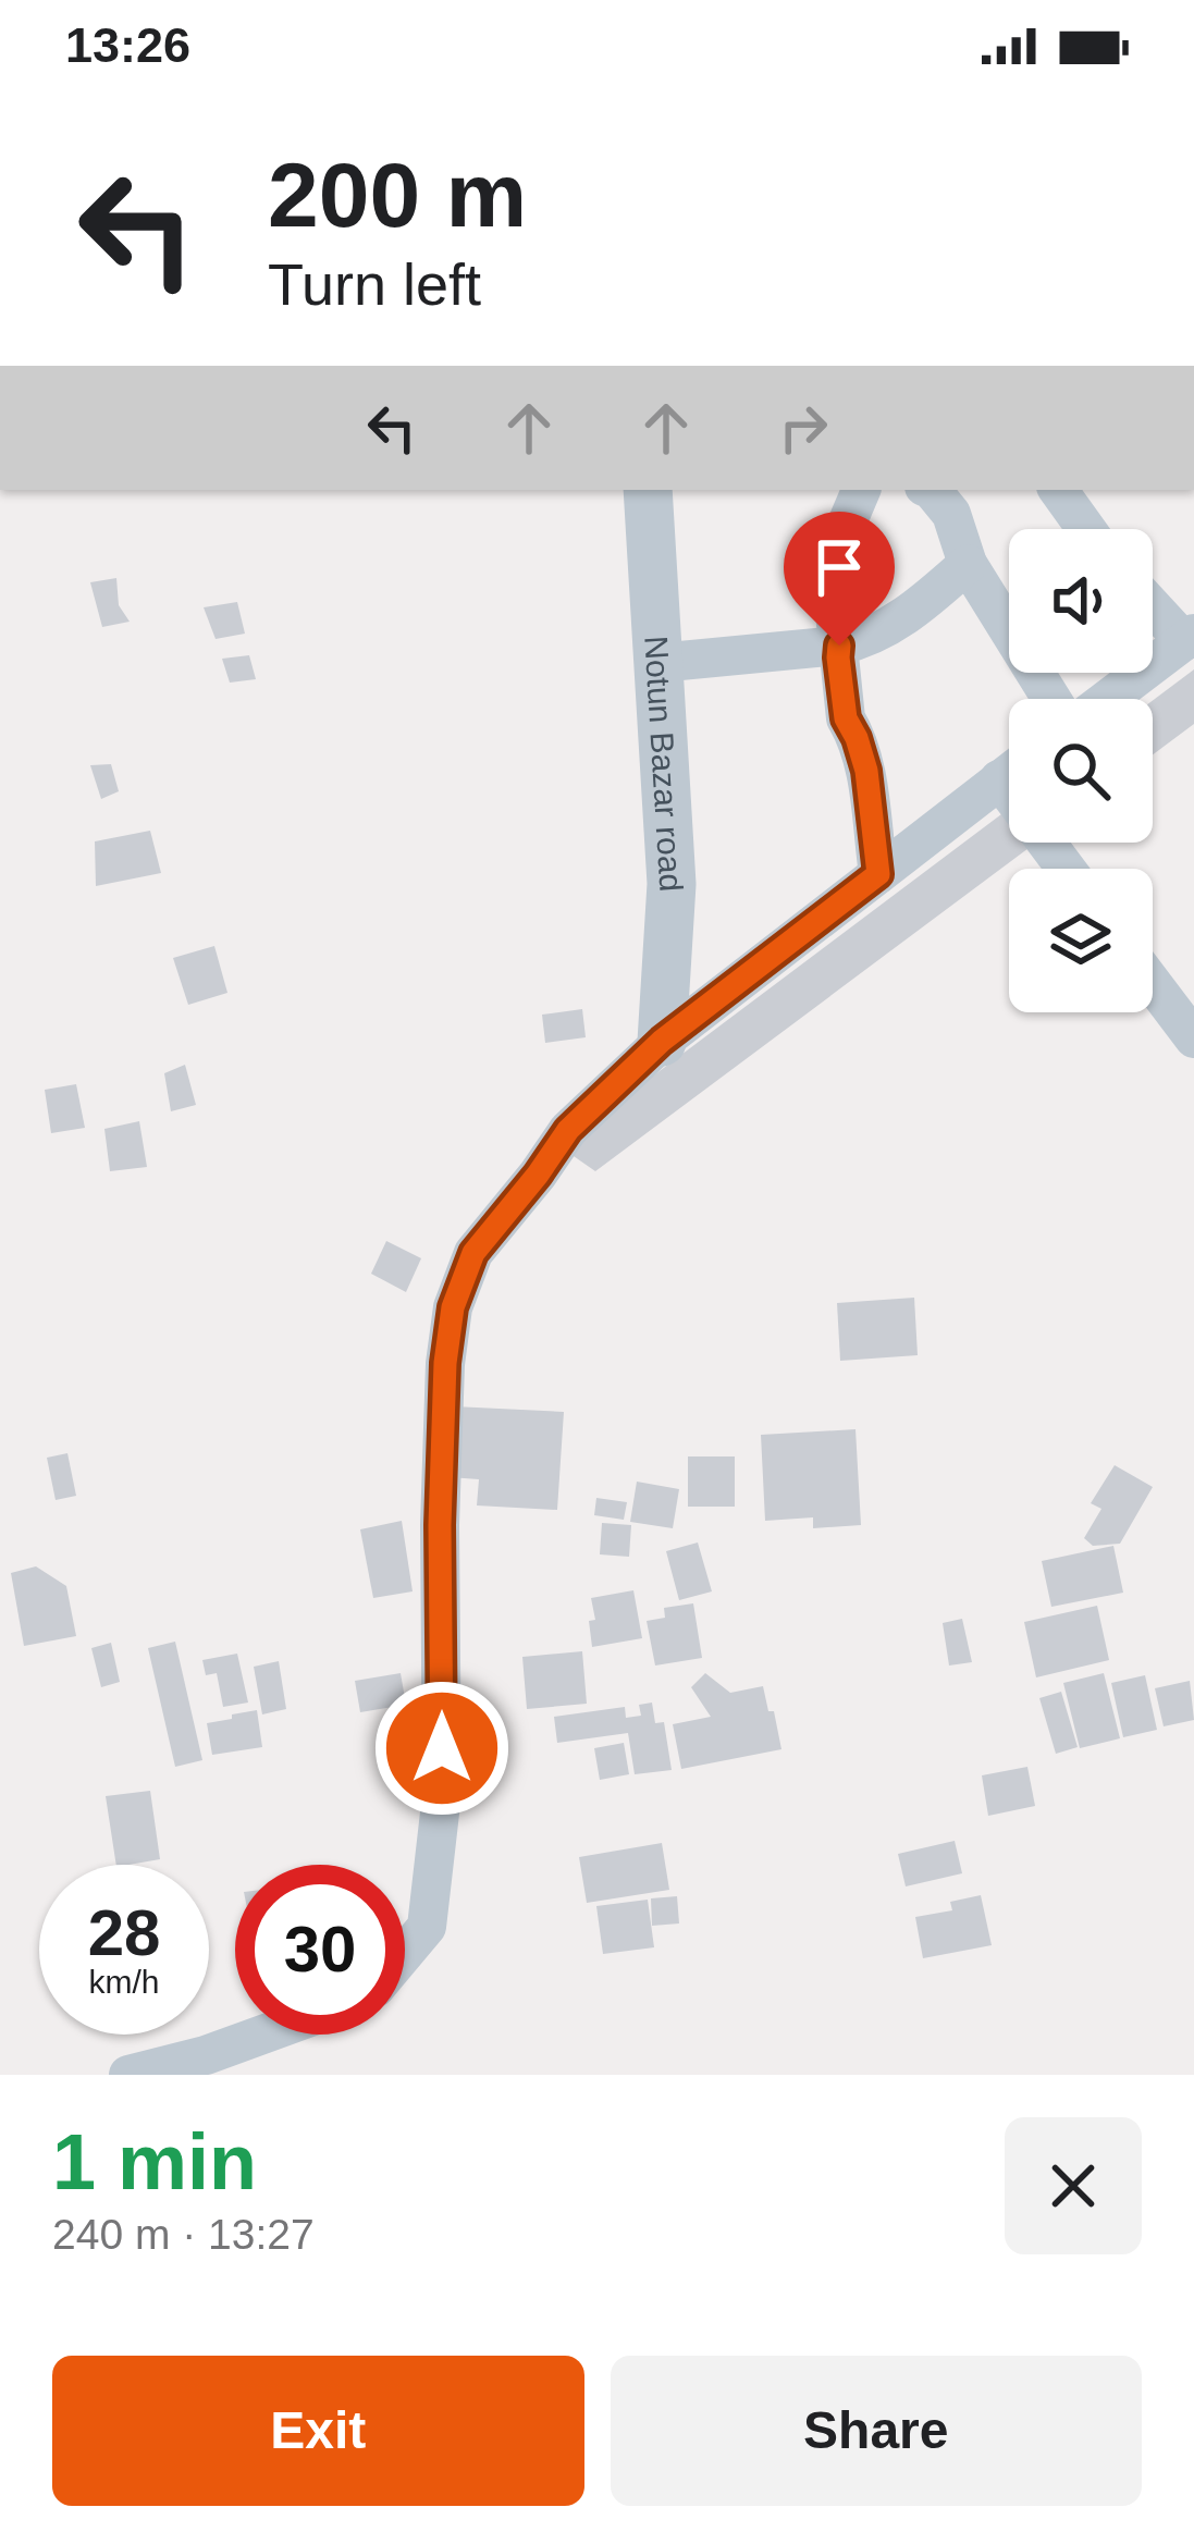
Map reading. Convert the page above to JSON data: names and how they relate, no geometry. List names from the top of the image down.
{
  "streets": {
    "street": ["Notun Bazar road"]
  },
  "page": {
    "status": "13:26",
    "turn": ["200 m", "Turn left"],
    "speed": "28 km/h",
    "limit": "30",
    "heading": ["1 min", "240 m · 13:27"],
    "buttons": ["Exit", "Share"]
  }
}
